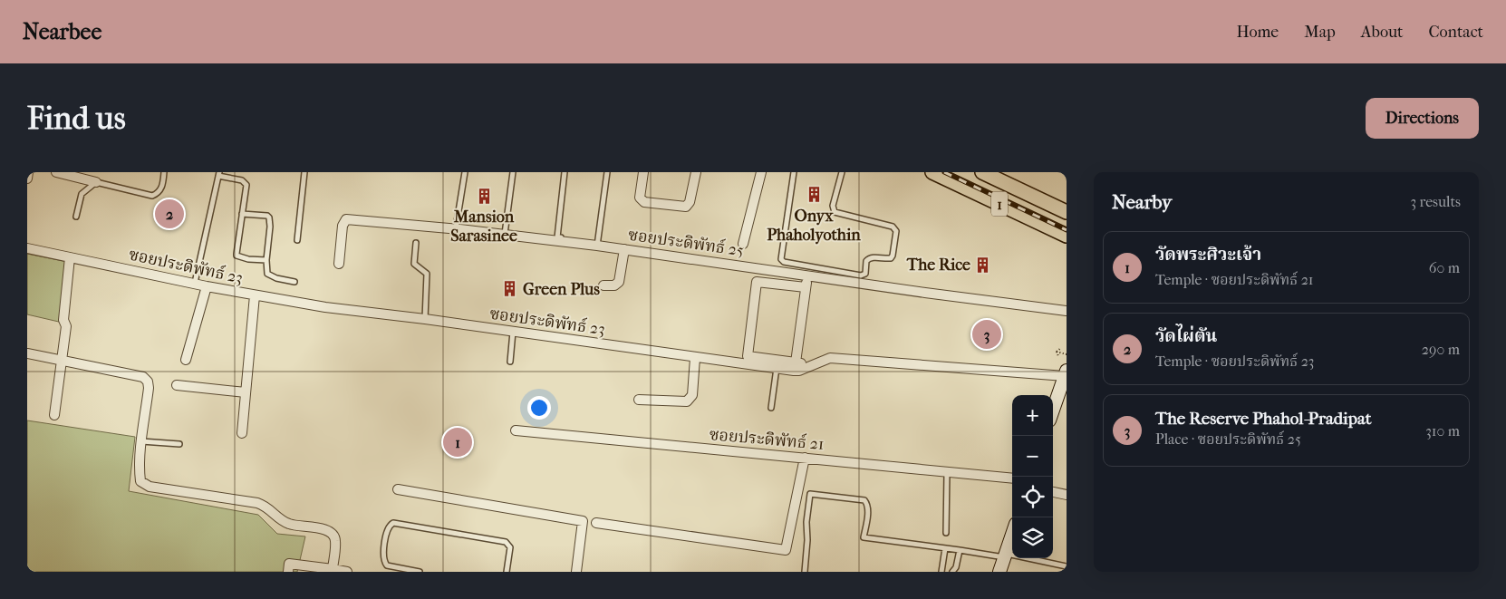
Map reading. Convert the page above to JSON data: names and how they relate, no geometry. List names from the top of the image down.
{
  "streets": {
    "main road": ["1"],
    "street": ["ซอยประดิพัทธ์ 25", "ซอยประดิพัทธ์ 23", "ซอยประดิพัทธ์ 21"]
  },
  "places": {
    "building": [
      "Onyx Phaholyothin",
      "Mansion Sarasinee",
      "The Rice",
      "Green Plus"
    ]
  },
  "page": {
    "header": "Nearbee",
    "nav": [
      "Home",
      "Map",
      "About",
      "Contact"
    ],
    "buttons": "Directions",
    "title": "Find us",
    "heading": ["Nearby", "3 results"],
    "pins": ["2", "3", "1"],
    "list": [
      {
        "mark": "1",
        "name": "วัดพระศิวะเจ้า",
        "note": "Temple · ซอยประดิพัทธ์ 21",
        "value": "60 m"
      },
      {
        "mark": "2",
        "name": "วัดไผ่ตัน",
        "note": "Temple · ซอยประดิพัทธ์ 23",
        "value": "290 m"
      },
      {
        "mark": "3",
        "name": "The Reserve Phahol-Pradipat",
        "note": "Place · ซอยประดิพัทธ์ 25",
        "value": "310 m"
      }
    ],
    "map_buttons": ["+", "−"]
  }
}
